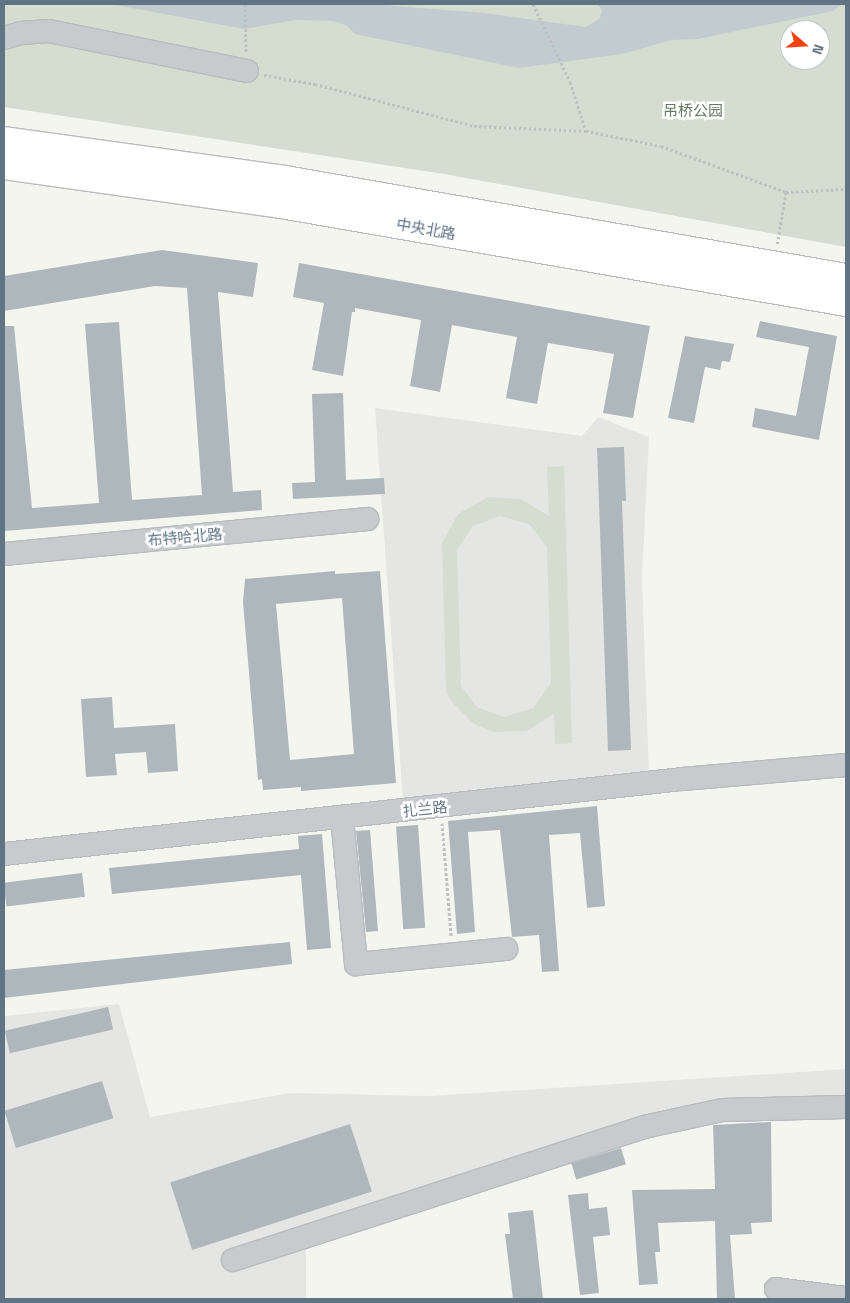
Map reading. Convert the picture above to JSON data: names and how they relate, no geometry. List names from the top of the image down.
{
  "streets": {
    "main road": ["中央北路"],
    "street": ["布特哈北路", "扎兰路"]
  },
  "parks": ["吊桥公园"],
  "north": "right"
}
